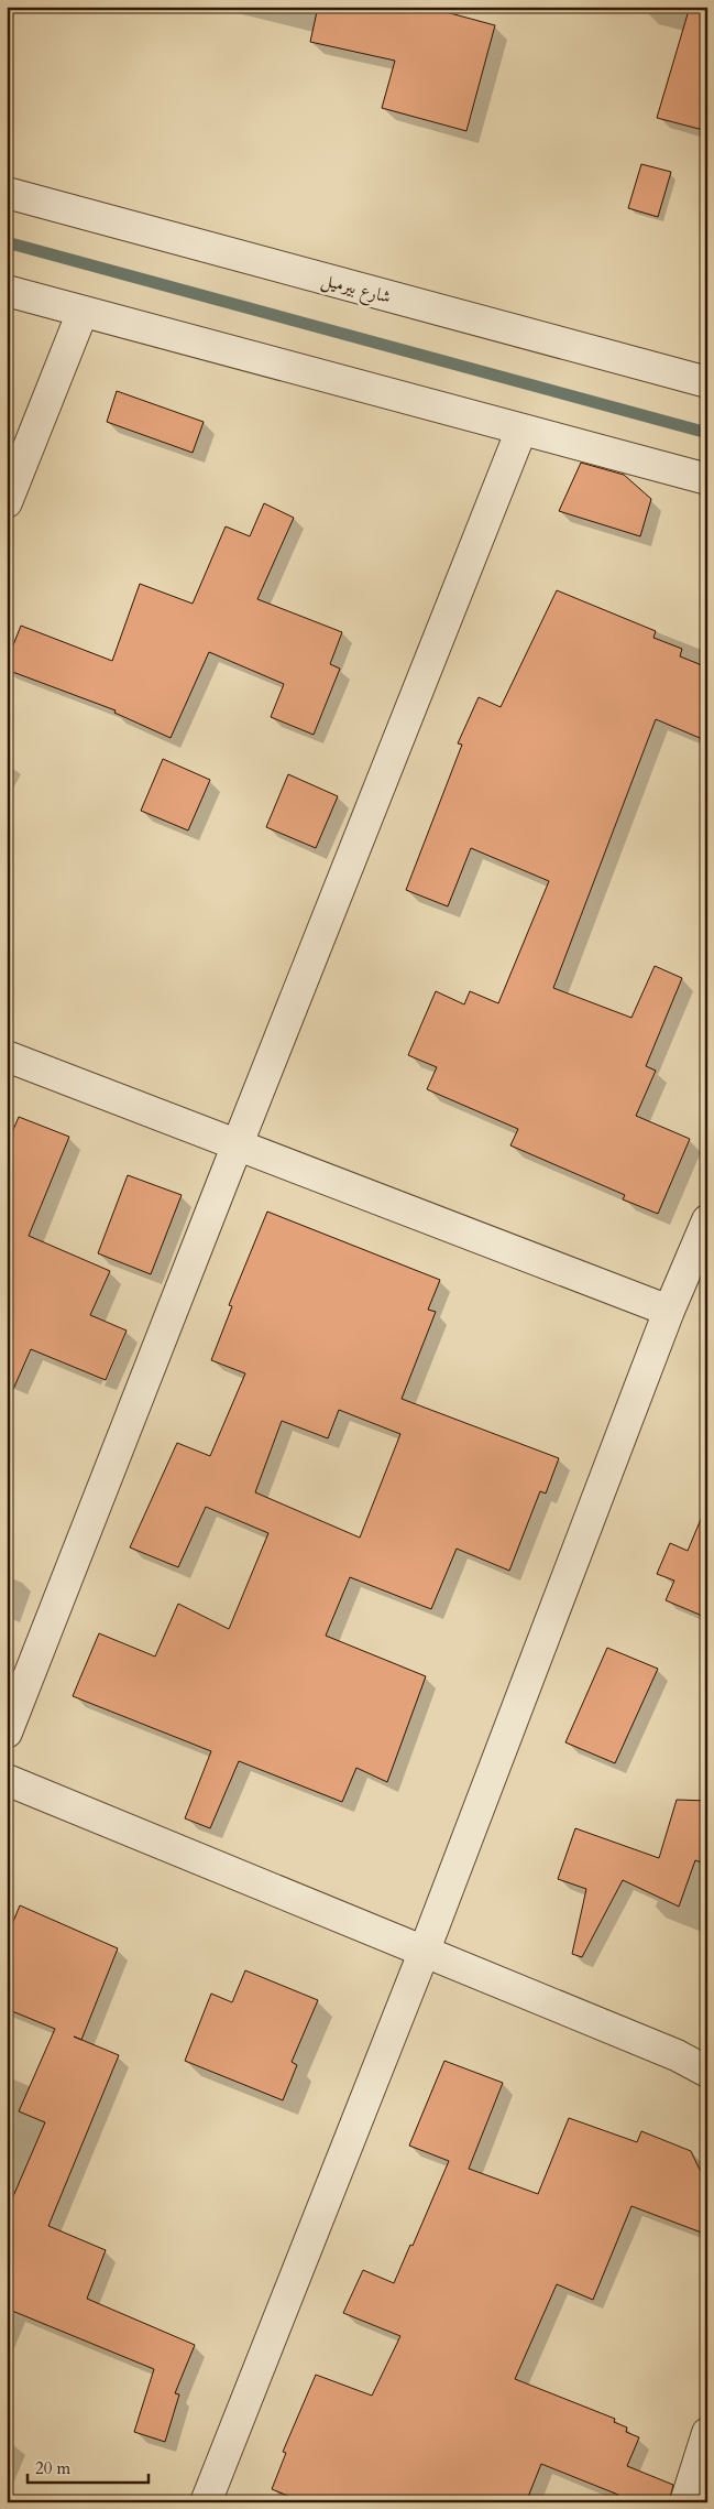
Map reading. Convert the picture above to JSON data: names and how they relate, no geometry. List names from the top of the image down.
{
  "streets": {
    "street": ["شارع بيرميل"]
  },
  "scale_bar": "20 m"
}
